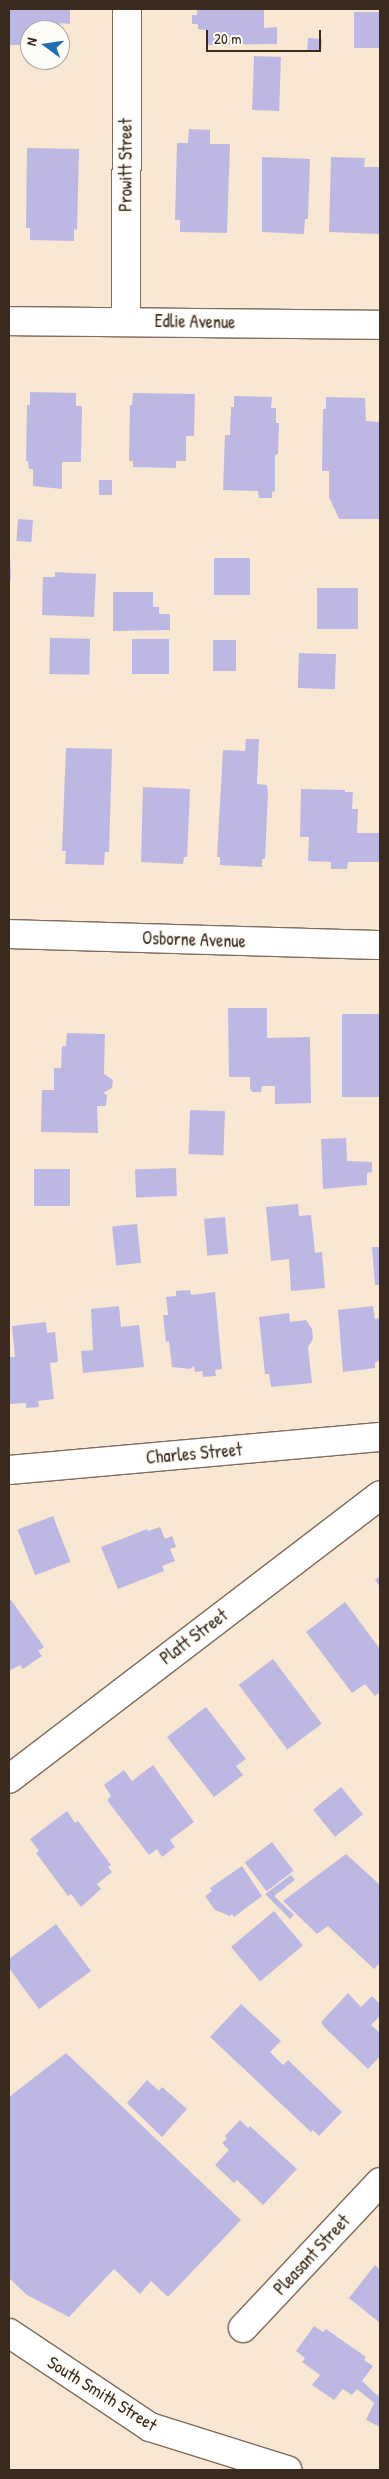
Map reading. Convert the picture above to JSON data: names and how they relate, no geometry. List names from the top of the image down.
{
  "streets": {
    "street": [
      "Prowitt Street",
      "Edlie Avenue",
      "Osborne Avenue",
      "Charles Street",
      "Platt Street",
      "Pleasant Street",
      "South Smith Street"
    ]
  },
  "crossings": [
    ["Prowitt Street", "Edlie Avenue"]
  ],
  "scale_bar": "20 m",
  "north": "left"
}
